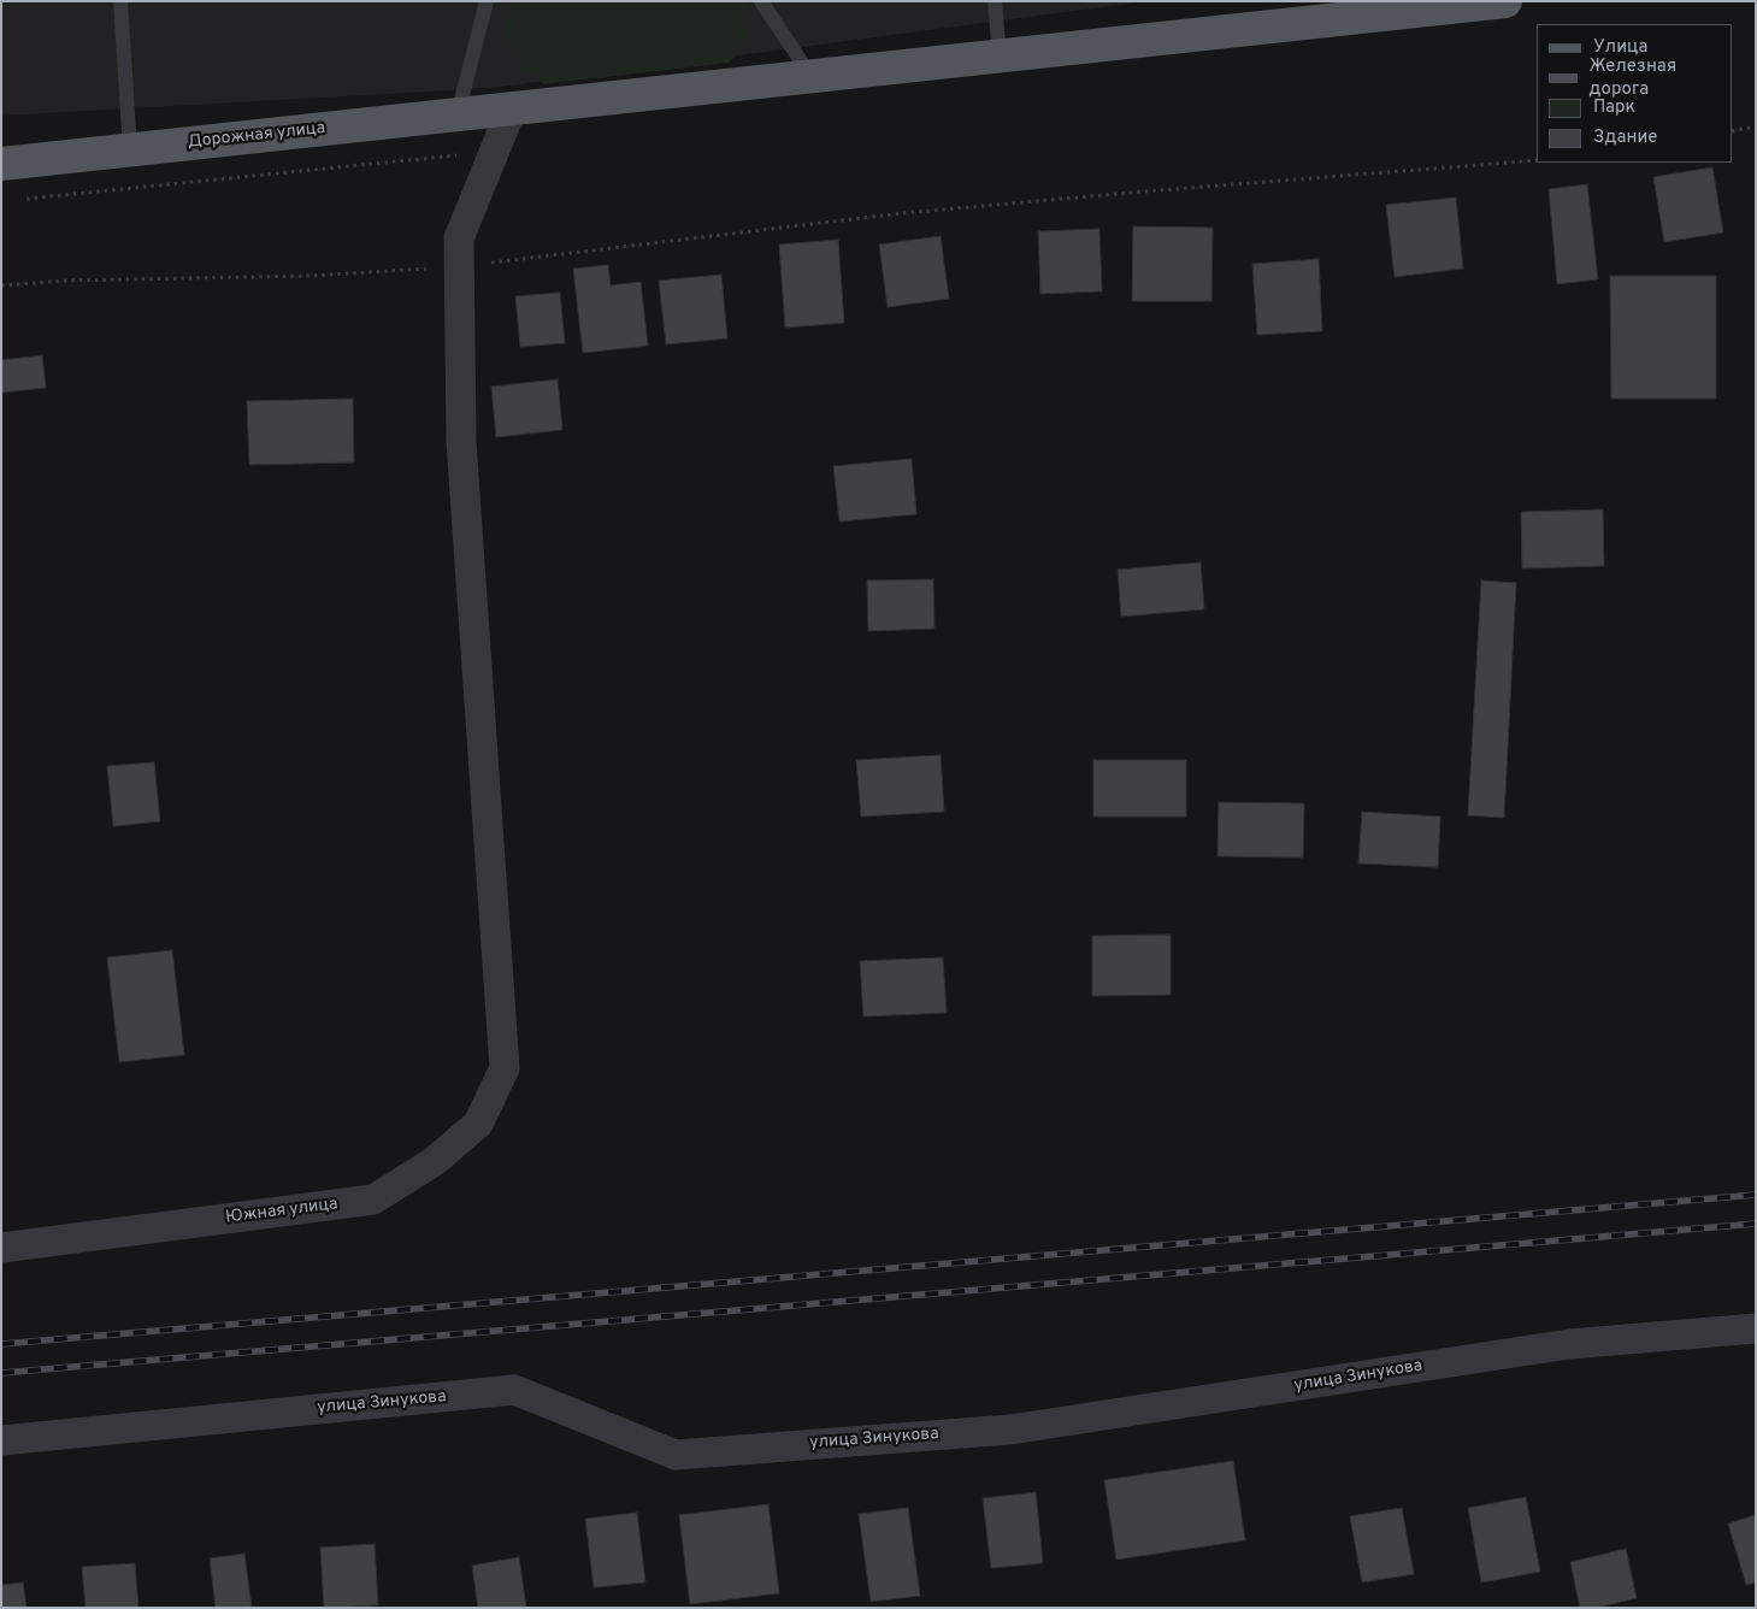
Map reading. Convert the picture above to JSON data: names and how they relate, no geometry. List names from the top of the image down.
{
  "streets": {
    "main road": ["Дорожная улица"],
    "street": ["Южная улица", "улица Зинукова"]
  },
  "legend": [
    "Улица",
    "Железная дорога",
    "Парк",
    "Здание"
  ]
}
